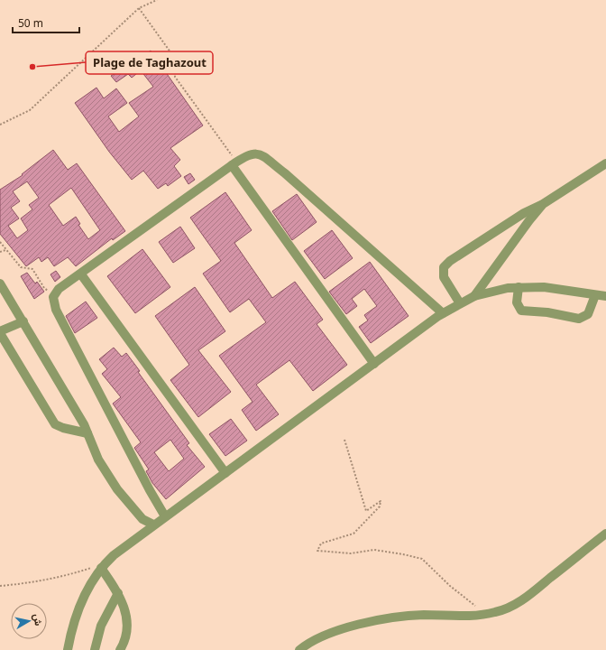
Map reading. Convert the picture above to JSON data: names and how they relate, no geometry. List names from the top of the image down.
{
  "places": ["Plage de Taghazout"],
  "scale_bar": "50 m",
  "north": "right"
}
